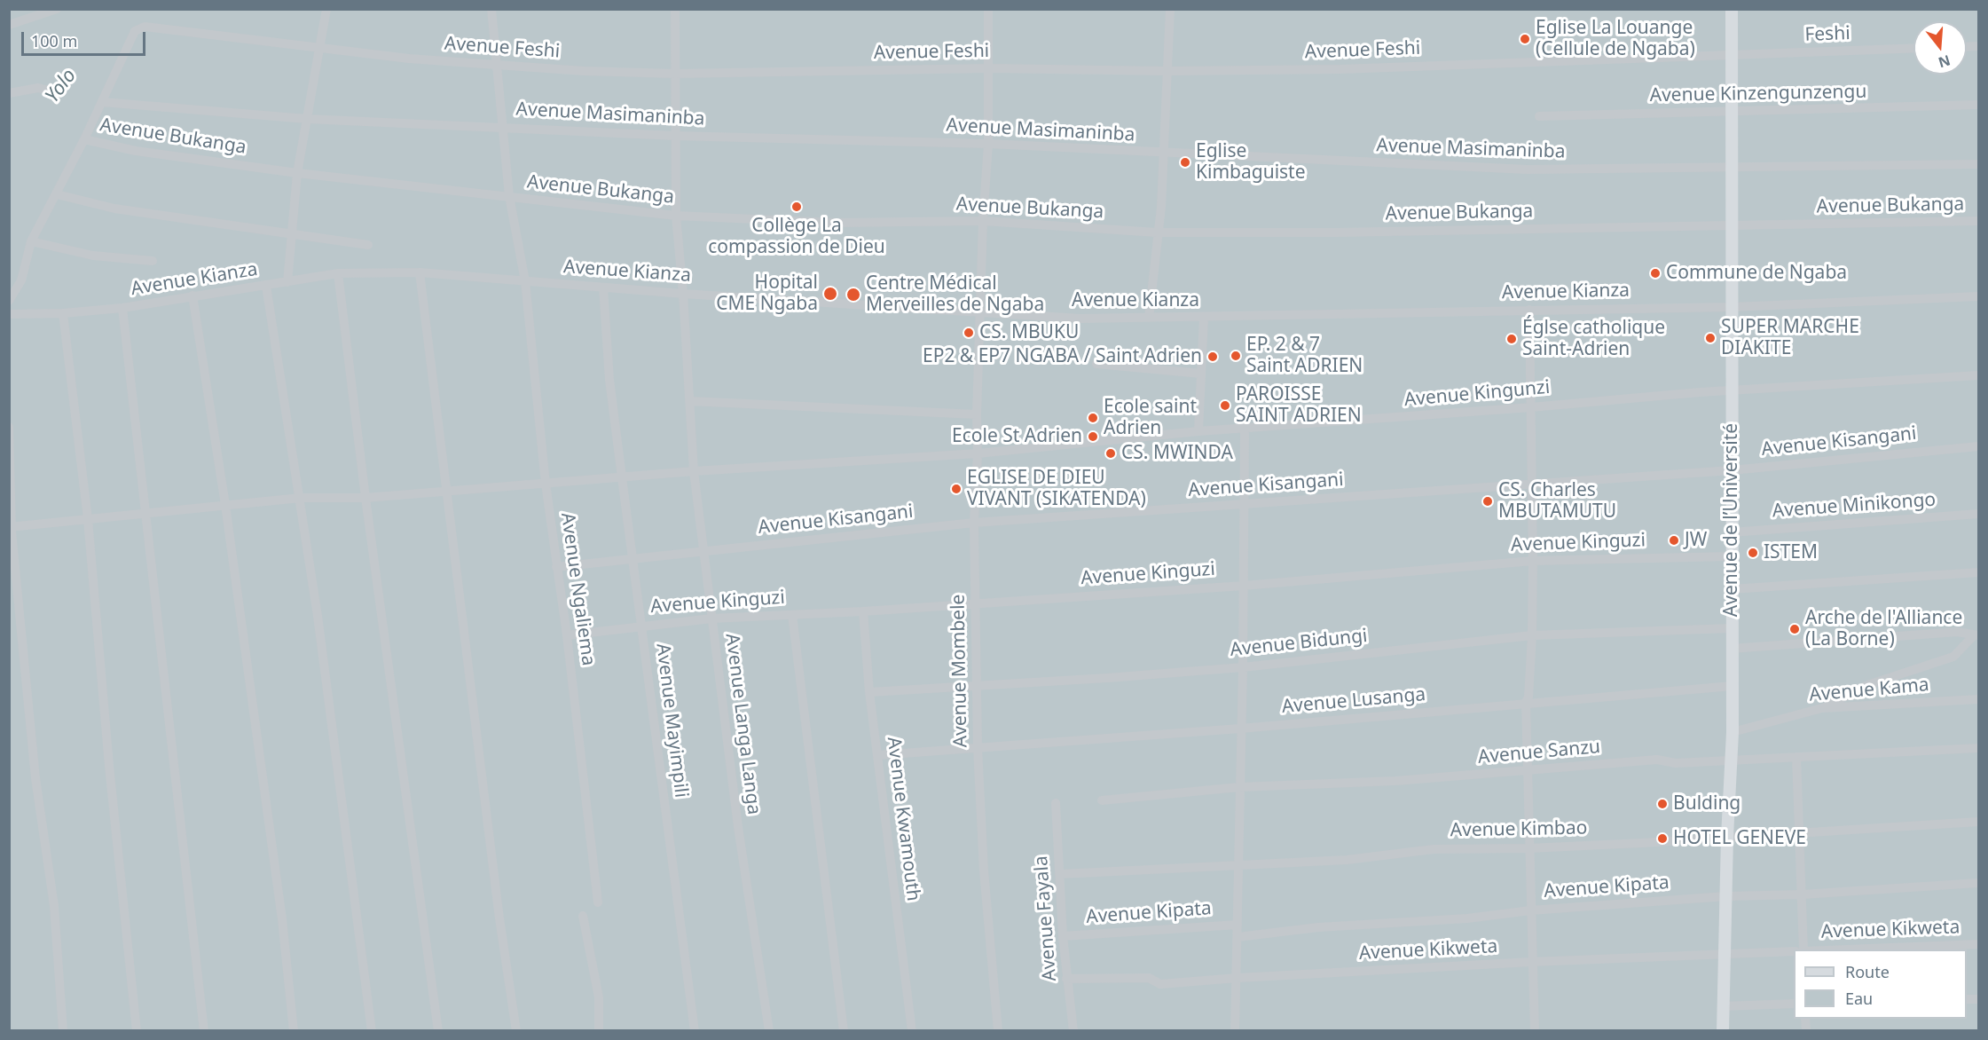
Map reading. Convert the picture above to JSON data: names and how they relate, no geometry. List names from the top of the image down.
{
  "streets": {
    "main road": ["Avenue de l’Université"],
    "street": [
      "Feshi",
      "Avenue Feshi",
      "Avenue Kinzengunzengu",
      "Avenue Masimaninba",
      "Avenue Bukanga",
      "Avenue Kianza",
      "Avenue Kingunzi",
      "Avenue Kisangani",
      "Avenue Minikongo",
      "Avenue Kinguzi",
      "Avenue Ngaliema",
      "Avenue Bidungi",
      "Avenue Mombele",
      "Avenue Kama",
      "Avenue Lusanga",
      "Avenue Mayimpili",
      "Avenue Langa Langa",
      "Avenue Sanzu",
      "Avenue Kwamouth",
      "Avenue Kimbao",
      "Avenue Kipata",
      "Avenue Fayala",
      "Avenue Kikweta"
    ]
  },
  "crossings": [
    ["Feshi", "Avenue Feshi"],
    ["Feshi", "Avenue de l’Université"],
    ["Avenue Feshi", "Avenue Masimaninba"],
    ["Avenue Feshi", "Avenue de l’Université"],
    ["Avenue Feshi", "Avenue Ngaliema"],
    ["Avenue Feshi", "Avenue Mombele"],
    ["Avenue Feshi", "Avenue Langa Langa"],
    ["Avenue Kinzengunzengu", "Avenue de l’Université"],
    ["Avenue Masimaninba", "Avenue de l’Université"],
    ["Avenue Masimaninba", "Avenue Ngaliema"],
    ["Avenue Masimaninba", "Avenue Mombele"],
    ["Avenue Masimaninba", "Avenue Langa Langa"],
    ["Avenue Bukanga", "Avenue de l’Université"],
    ["Avenue Bukanga", "Avenue Ngaliema"],
    ["Avenue Bukanga", "Avenue Mombele"],
    ["Avenue Bukanga", "Avenue Langa Langa"],
    ["Avenue Kianza", "Avenue de l’Université"],
    ["Avenue Kianza", "Avenue Ngaliema"],
    ["Avenue Kianza", "Avenue Mombele"],
    ["Avenue Kianza", "Avenue Mayimpili"],
    ["Avenue Kianza", "Avenue Langa Langa"],
    ["Avenue Kingunzi", "Avenue de l’Université"],
    ["Avenue Kingunzi", "Avenue Ngaliema"],
    ["Avenue Kingunzi", "Avenue Mombele"],
    ["Avenue Kingunzi", "Avenue Mayimpili"],
    ["Avenue Kingunzi", "Avenue Langa Langa"],
    ["Avenue Kisangani", "Avenue de l’Université"],
    ["Avenue Kisangani", "Avenue Ngaliema"],
    ["Avenue Kisangani", "Avenue Mombele"],
    ["Avenue Kisangani", "Avenue Mayimpili"],
    ["Avenue Kisangani", "Avenue Langa Langa"],
    ["Avenue Minikongo", "Avenue de l’Université"],
    ["Avenue de l’Université", "Avenue Kinguzi"],
    ["Avenue de l’Université", "Avenue Bidungi"],
    ["Avenue de l’Université", "Avenue Kama"],
    ["Avenue de l’Université", "Avenue Lusanga"],
    ["Avenue de l’Université", "Avenue Sanzu"],
    ["Avenue de l’Université", "Avenue Kimbao"],
    ["Avenue de l’Université", "Avenue Kipata"],
    ["Avenue de l’Université", "Avenue Kikweta"],
    ["Avenue Kinguzi", "Avenue Ngaliema"],
    ["Avenue Kinguzi", "Avenue Mombele"],
    ["Avenue Kinguzi", "Avenue Mayimpili"],
    ["Avenue Kinguzi", "Avenue Langa Langa"],
    ["Avenue Kinguzi", "Avenue Kwamouth"],
    ["Avenue Bidungi", "Avenue Mombele"],
    ["Avenue Bidungi", "Avenue Kwamouth"],
    ["Avenue Mombele", "Avenue Lusanga"],
    ["Avenue Lusanga", "Avenue Kwamouth"],
    ["Avenue Kimbao", "Avenue Fayala"],
    ["Avenue Kipata", "Avenue Fayala"],
    ["Avenue Fayala", "Avenue Kikweta"]
  ],
  "water": ["Yolo"],
  "places": [
    "Eglise La Louange (Cellule de Ngaba)",
    "Eglise Kimbaguiste",
    "Collège La compassion de Dieu",
    "Commune de Ngaba",
    "Hopital CME Ngaba",
    "Centre Médical Merveilles de Ngaba",
    "CS. MBUKU",
    "SUPER MARCHE DIAKITE",
    "Églse catholique Saint-Adrien",
    "EP. 2 & 7 Saint ADRIEN",
    "EP2 & EP7 NGABA / Saint Adrien",
    "PAROISSE SAINT ADRIEN",
    "Ecole saint Adrien",
    "Ecole St Adrien",
    "CS. MWINDA",
    "EGLISE DE DIEU VIVANT (SIKATENDA)",
    "CS. Charles MBUTAMUTU",
    "JW",
    "ISTEM",
    "Arche de l'Alliance (La Borne)",
    "Bulding",
    "HOTEL GENEVE"
  ],
  "legend": ["Route", "Eau"],
  "scale_bar": "100 m",
  "north": "bottom"
}
